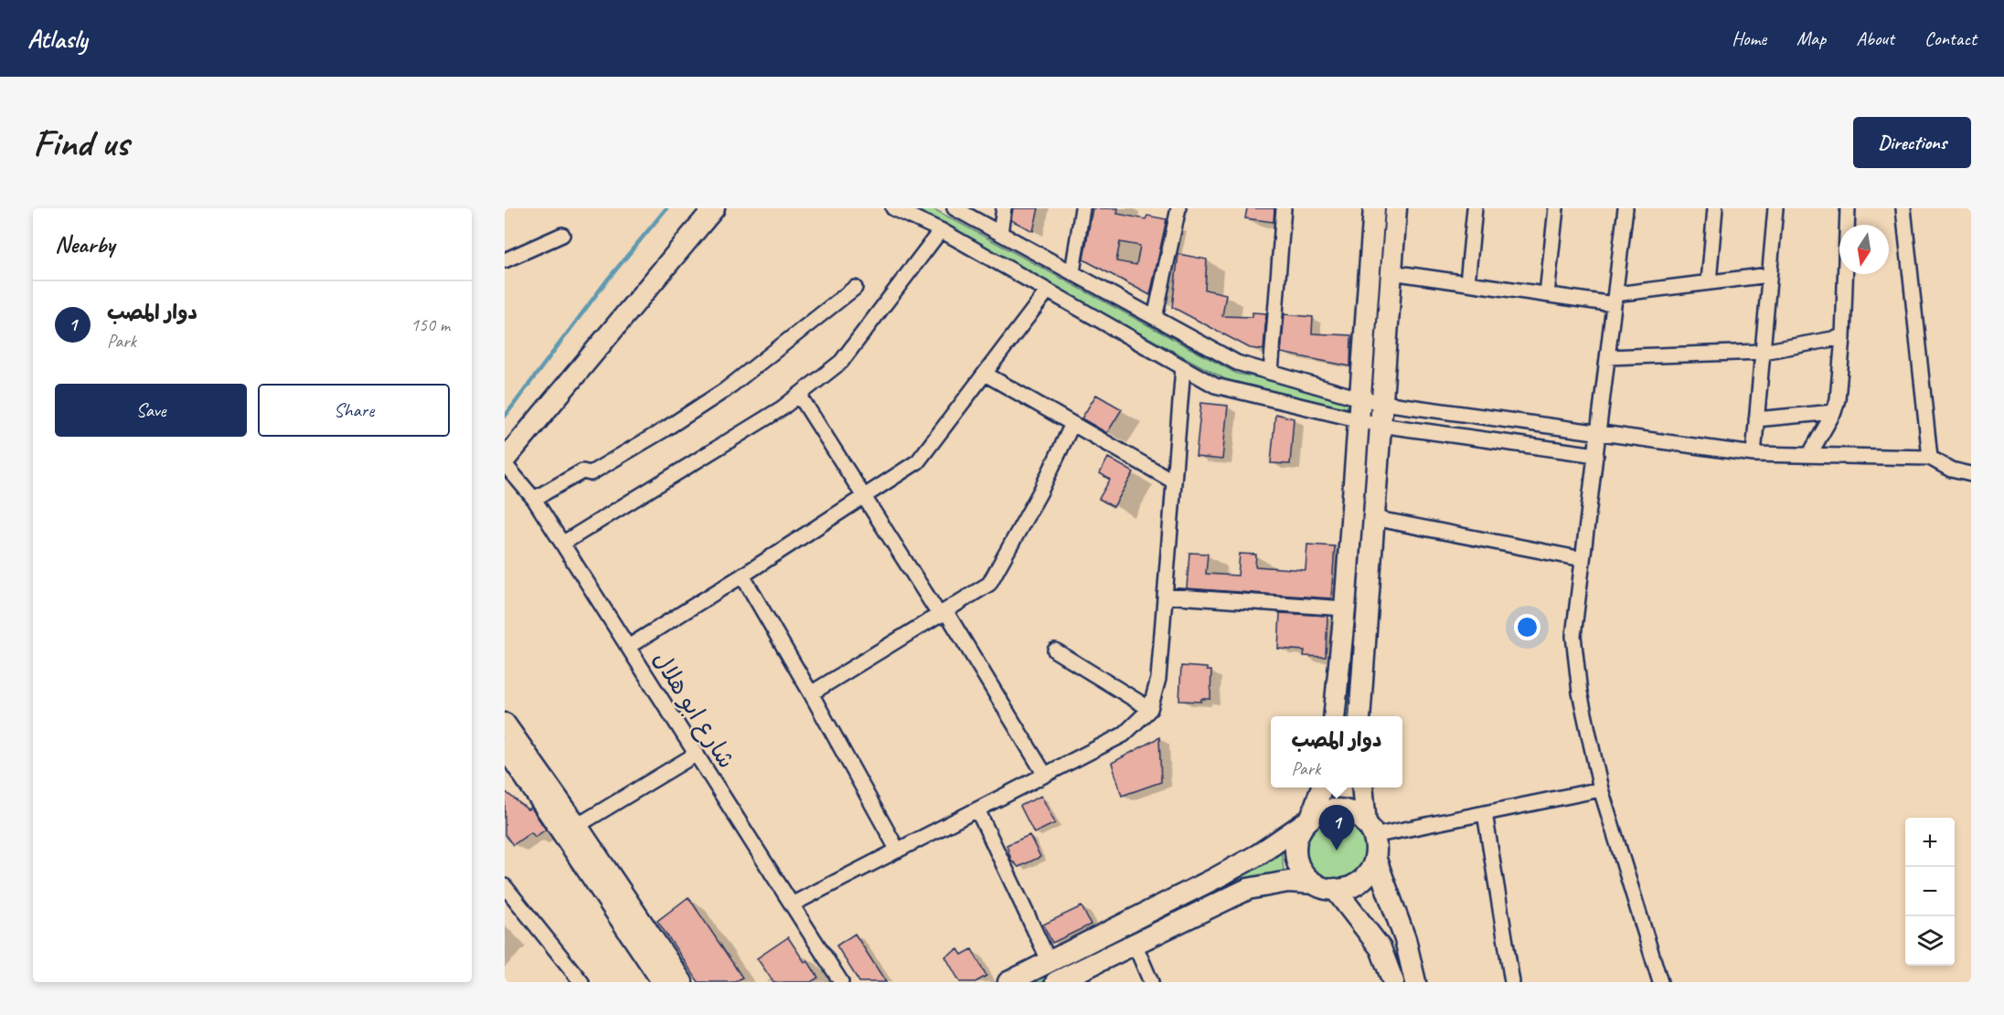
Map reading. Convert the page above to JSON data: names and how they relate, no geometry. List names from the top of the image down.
{
  "streets": {
    "street": ["شارع ابو هلال"]
  },
  "north": "bottom",
  "page": {
    "header": "Atlasly",
    "nav": [
      "Home",
      "Map",
      "About",
      "Contact"
    ],
    "buttons": [
      "Directions",
      ["Save", "Share"]
    ],
    "title": "Find us",
    "heading": "Nearby",
    "list": [
      {
        "mark": "1",
        "name": "دوار المصب",
        "note": "Park",
        "value": "150 m"
      }
    ],
    "popup": ["دوار المصب", "Park"],
    "pins": "1",
    "map_buttons": ["+", "−"]
  }
}
